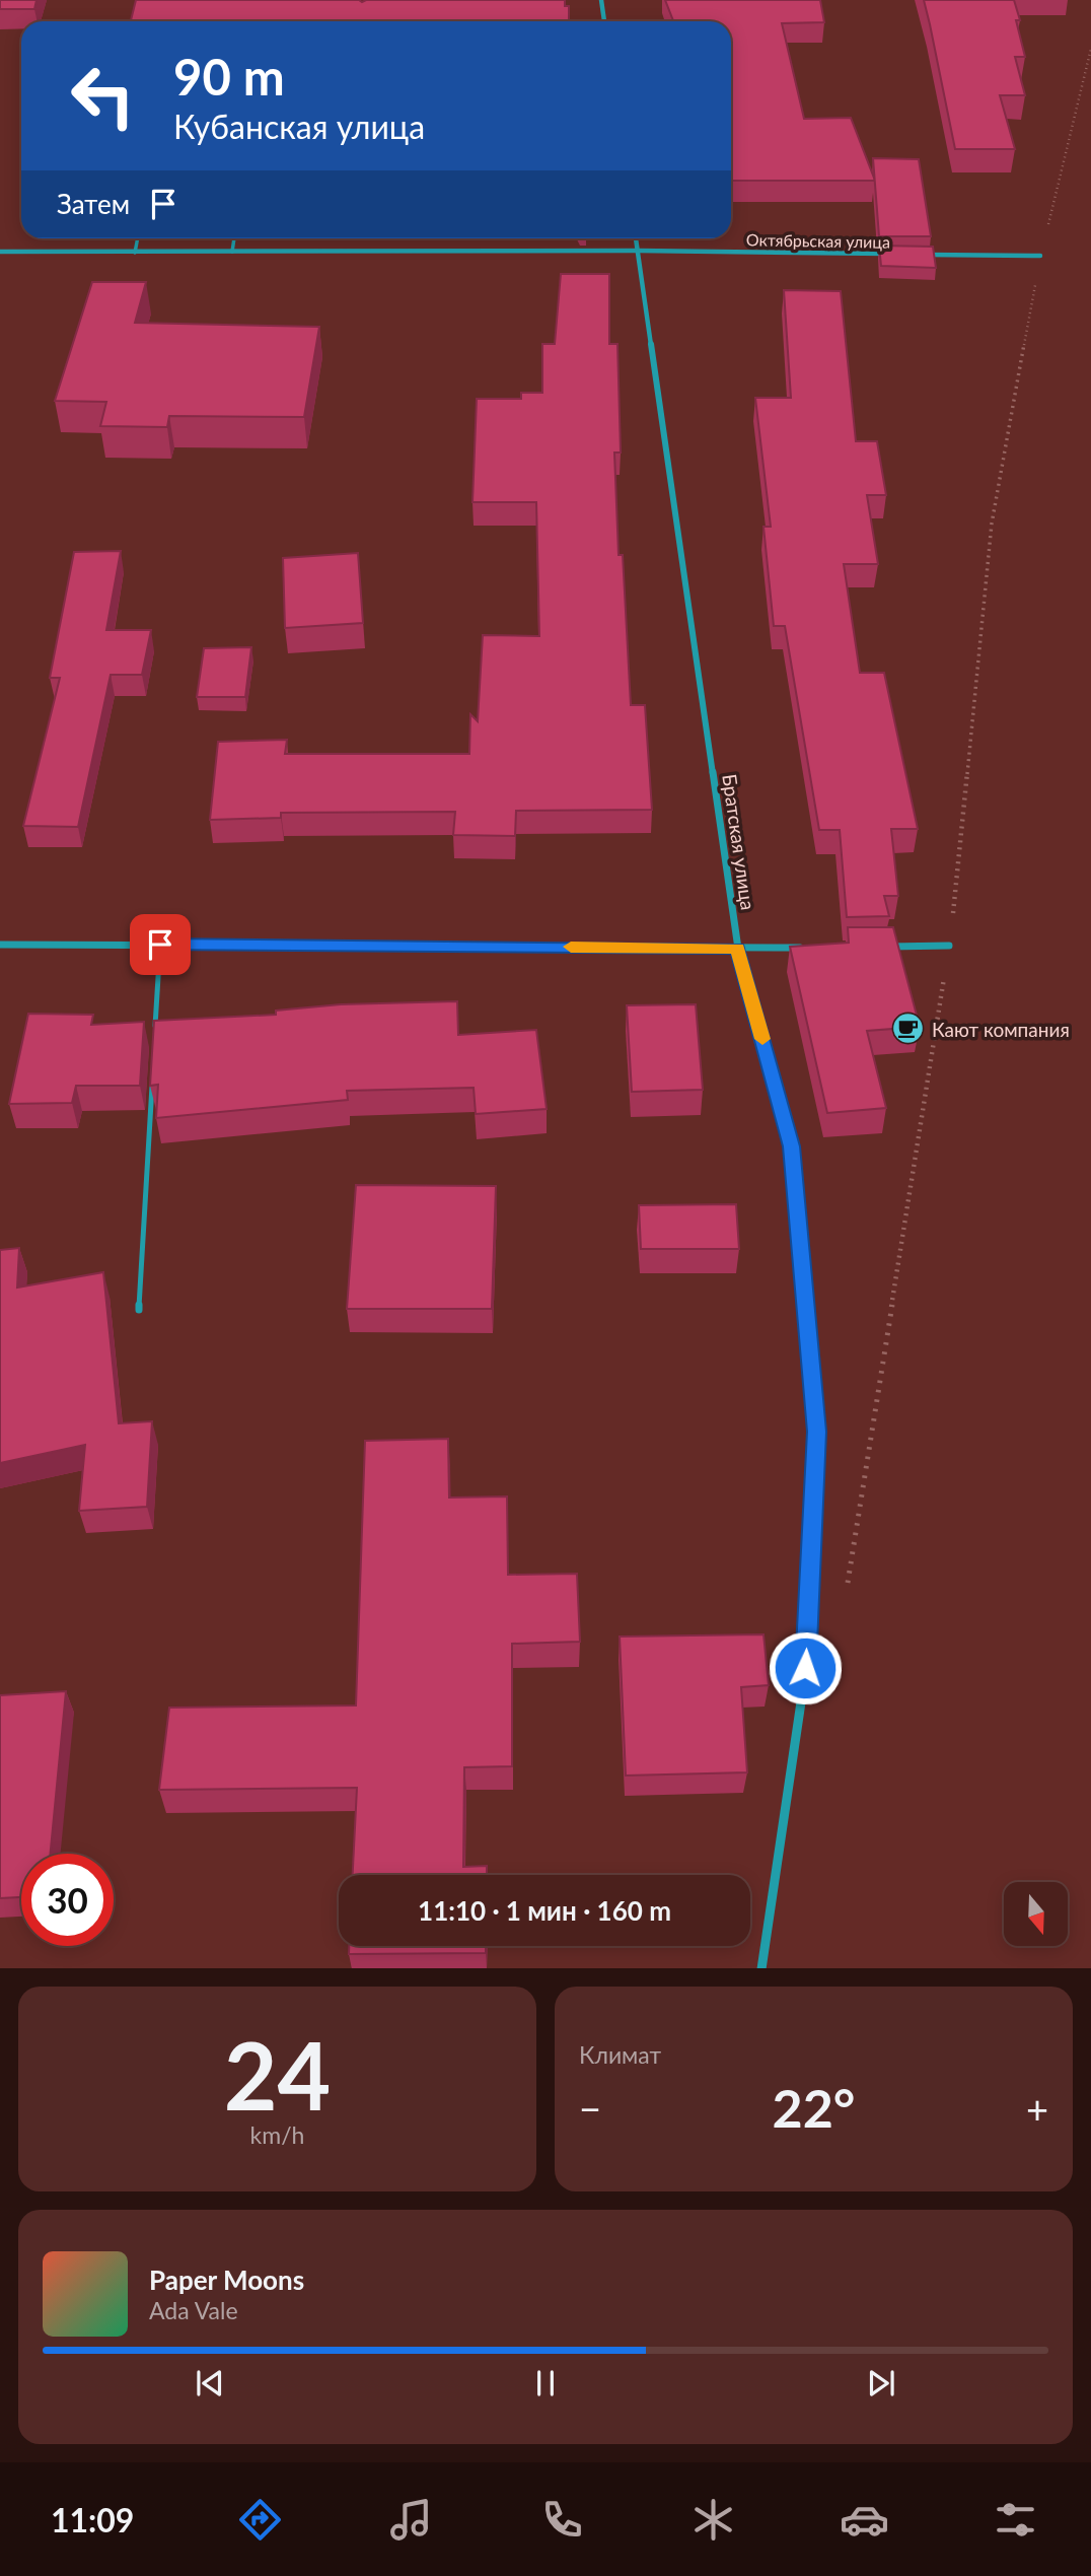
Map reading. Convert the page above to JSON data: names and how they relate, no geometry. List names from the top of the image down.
{
  "streets": {
    "street": ["Октябрьская улица", "Братская улица"]
  },
  "crossings": [
    ["Октябрьская улица", "Братская улица"]
  ],
  "places": {
    "cafe": ["Кают компания"]
  },
  "north": "bottom",
  "page": {
    "turn": ["90 m", "Кубанская улица"],
    "then": "Затем",
    "limit": "30",
    "trip": "11:10 · 1 мин · 160 m",
    "tile": [
      ["24", "km/h"],
      "Климат"
    ],
    "heat": ["−", "22°", "+"],
    "song": ["Paper Moons", "Ada Vale"],
    "tabs": "11:09"
  }
}
